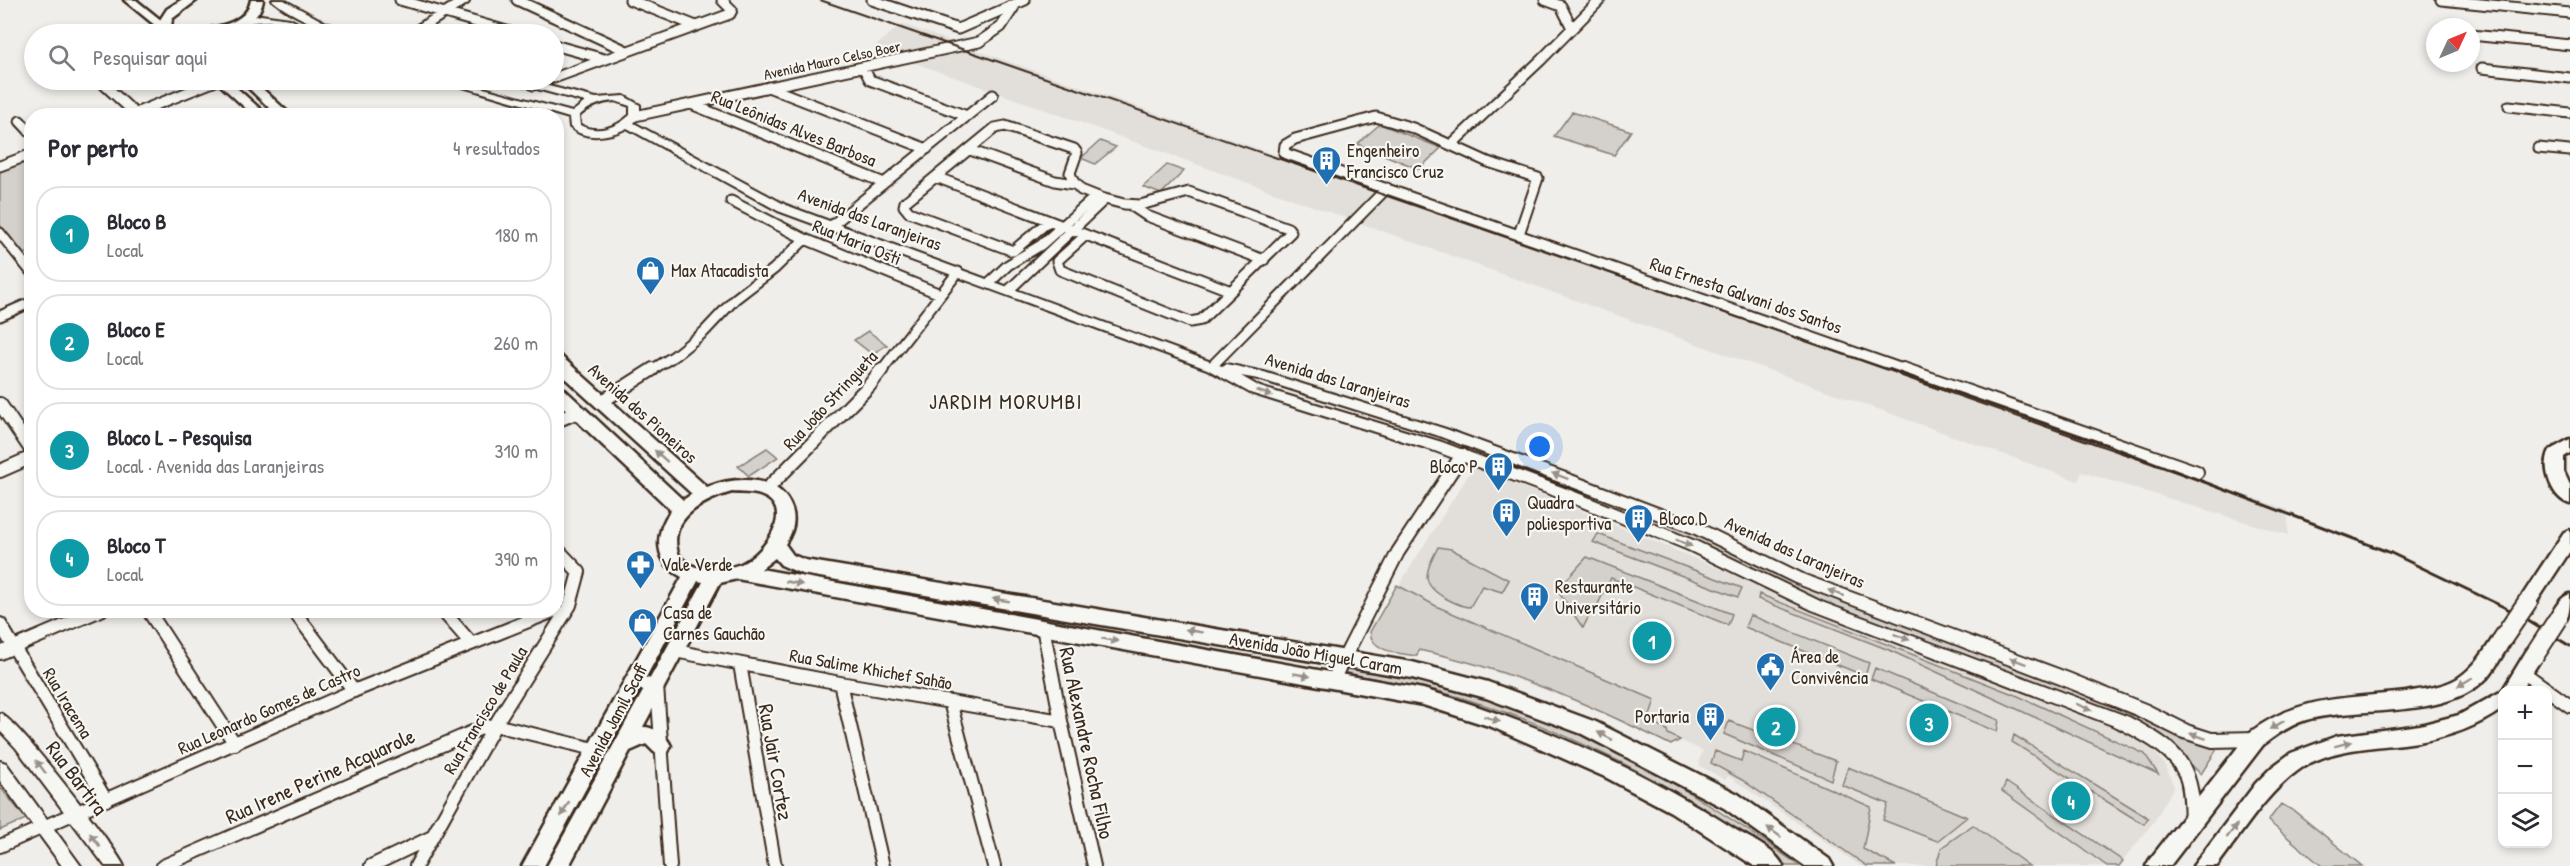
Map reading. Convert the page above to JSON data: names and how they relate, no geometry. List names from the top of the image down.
{
  "streets": {
    "main road": ["Avenida dos Pioneiros", "Avenida João Miguel Caram", "Avenida Jamil Scaff"],
    "street": [
      "Avenida Mauro Celso Boer",
      "Rua Leônidas Alves Barbosa",
      "Avenida das Laranjeiras",
      "Rua Maria Osti",
      "Rua Ernesta Galvani dos Santos",
      "Rua João Stringueta",
      "Rua Salime Khichef Sahão",
      "Rua Iracema",
      "Rua Leonardo Gomes de Castro",
      "Rua Francisco de Paula",
      "Rua Alexandre Rocha Filho",
      "Rua Jair Cortez",
      "Rua Irene Perine Acquarole",
      "Rua Bartira"
    ]
  },
  "crossings": [
    ["Avenida Mauro Celso Boer", "Rua Leônidas Alves Barbosa"],
    ["Avenida Mauro Celso Boer", "Avenida das Laranjeiras"],
    ["Avenida das Laranjeiras", "Rua João Stringueta"],
    ["Rua Maria Osti", "Rua João Stringueta"],
    ["Rua João Stringueta", "Avenida dos Pioneiros"],
    ["Rua João Stringueta", "Avenida João Miguel Caram"],
    ["Rua João Stringueta", "Avenida Jamil Scaff"],
    ["Avenida dos Pioneiros", "Avenida João Miguel Caram"],
    ["Avenida dos Pioneiros", "Avenida Jamil Scaff"],
    ["Avenida João Miguel Caram", "Avenida Jamil Scaff"],
    ["Avenida João Miguel Caram", "Rua Alexandre Rocha Filho"],
    ["Rua Salime Khichef Sahão", "Avenida Jamil Scaff"],
    ["Rua Salime Khichef Sahão", "Rua Alexandre Rocha Filho"],
    ["Rua Salime Khichef Sahão", "Rua Jair Cortez"],
    ["Rua Iracema", "Rua Leonardo Gomes de Castro"],
    ["Rua Leonardo Gomes de Castro", "Rua Francisco de Paula"],
    ["Rua Leonardo Gomes de Castro", "Rua Bartira"],
    ["Rua Francisco de Paula", "Rua Irene Perine Acquarole"]
  ],
  "districts": ["JARDIM MORUMBI"],
  "places": {
    "building": [
      "Engenheiro Francisco Cruz",
      "Bloco P",
      "Quadra poliesportiva",
      "Bloco D",
      "Restaurante Universitário",
      "Portaria"
    ],
    "shop": ["Max Atacadista", "Casa de Carnes Gauchão"],
    "pharmacy": ["Vale Verde"],
    "public building": ["Área de Convivência"]
  },
  "north": "top right",
  "page": {
    "search": "Pesquisar aqui",
    "heading": ["Por perto", "4 resultados"],
    "list": [
      {
        "mark": "1",
        "name": "Bloco B",
        "note": "Local",
        "value": "180 m"
      },
      {
        "mark": "2",
        "name": "Bloco E",
        "note": "Local",
        "value": "260 m"
      },
      {
        "mark": "3",
        "name": "Bloco L - Pesquisa",
        "note": "Local · Avenida das Laranjeiras",
        "value": "310 m"
      },
      {
        "mark": "4",
        "name": "Bloco T",
        "note": "Local",
        "value": "390 m"
      }
    ],
    "pins": [
      "1",
      "3",
      "2",
      "4"
    ],
    "map_buttons": ["+", "−"]
  }
}
